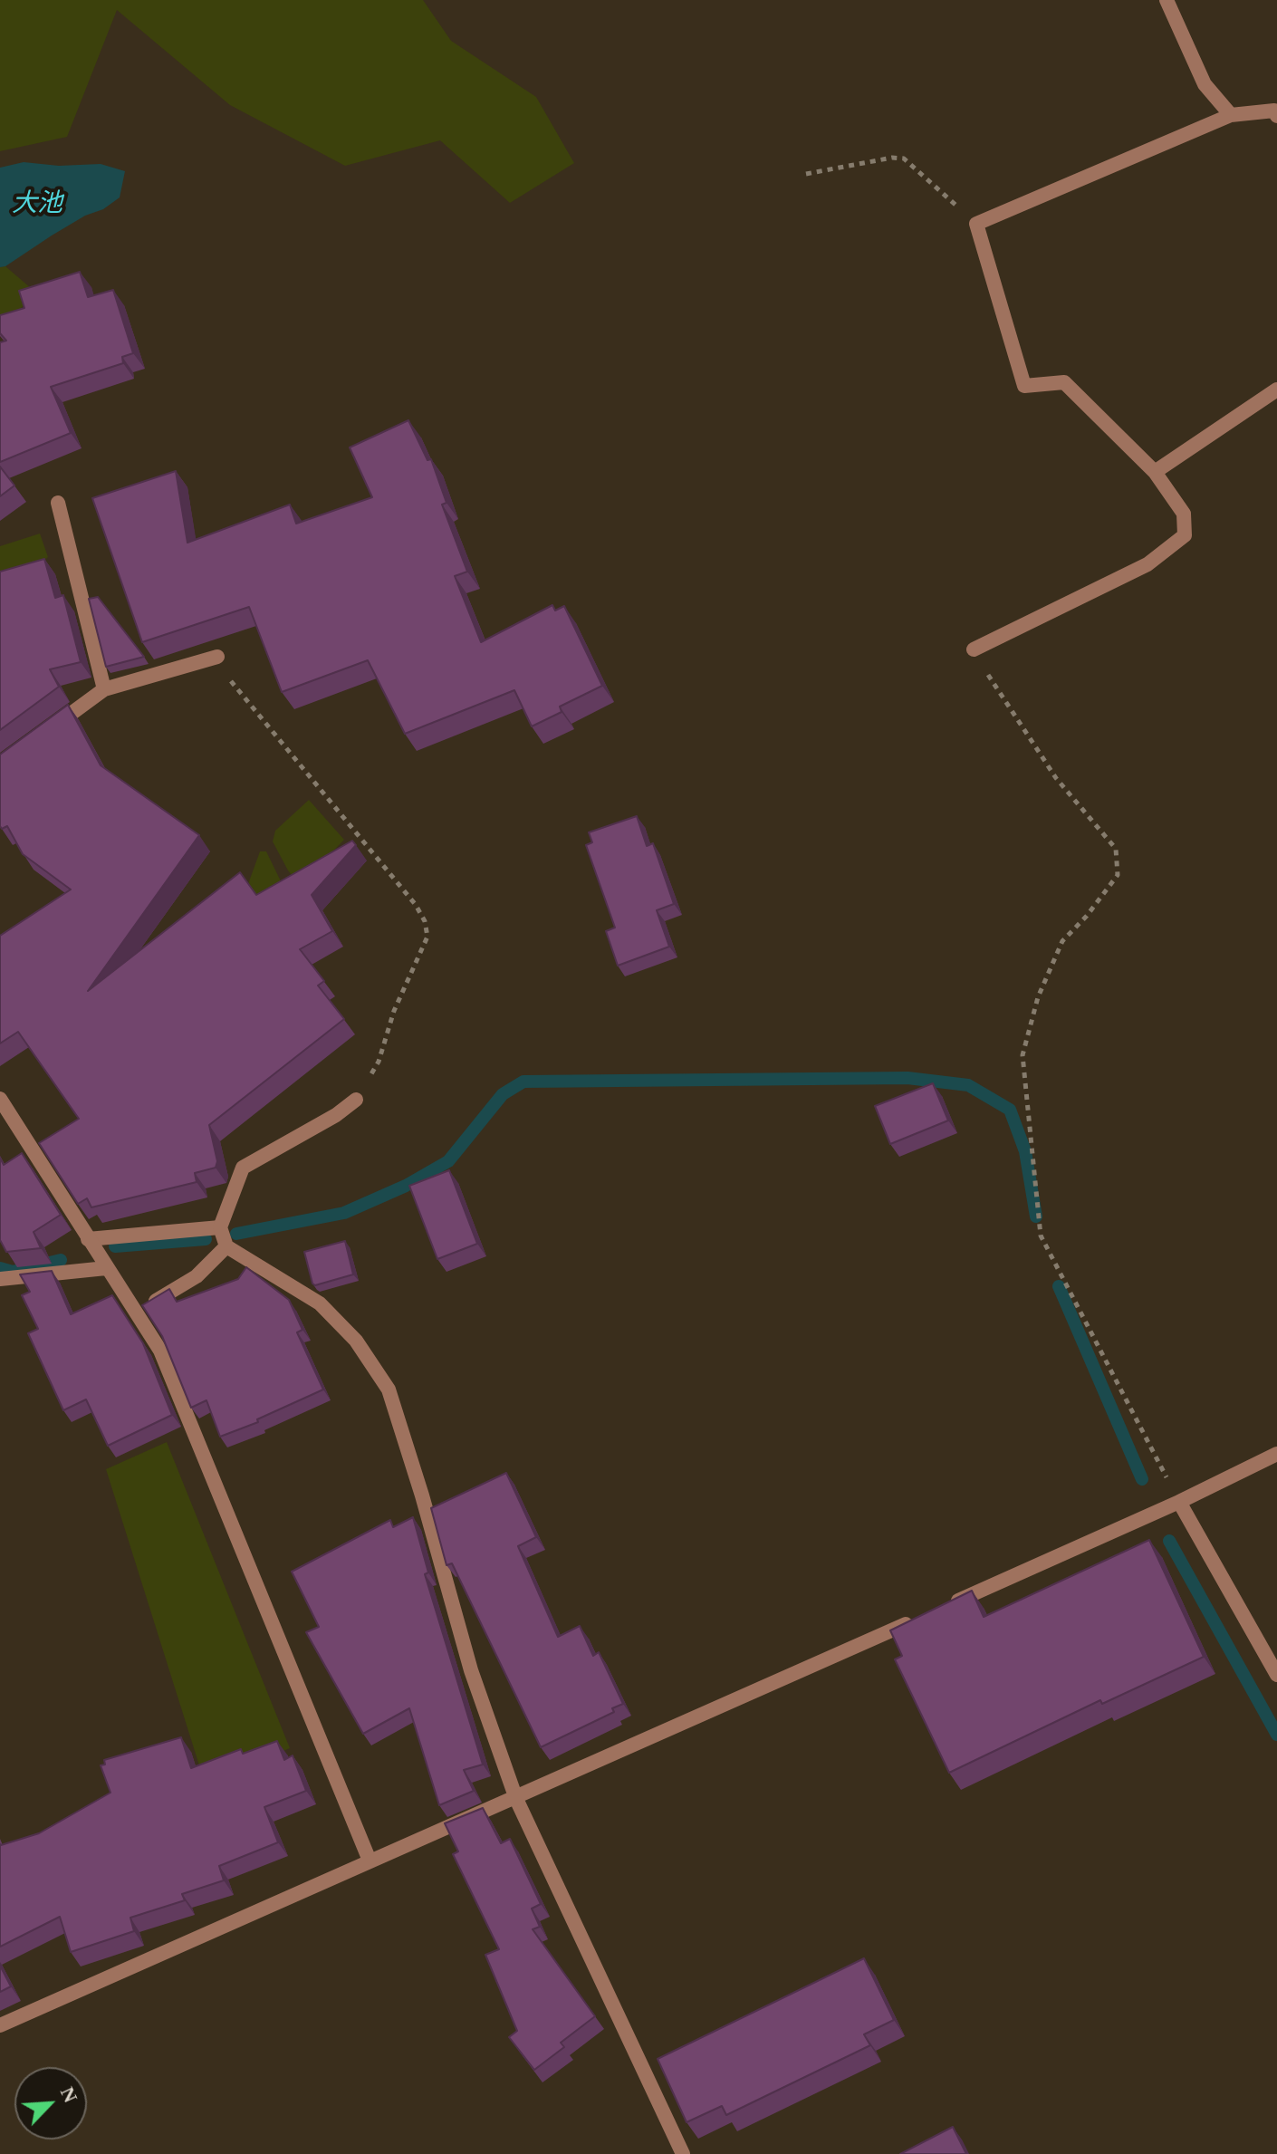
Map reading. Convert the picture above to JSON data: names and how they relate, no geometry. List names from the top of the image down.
{
  "water": ["大池"],
  "north": "top right"
}
